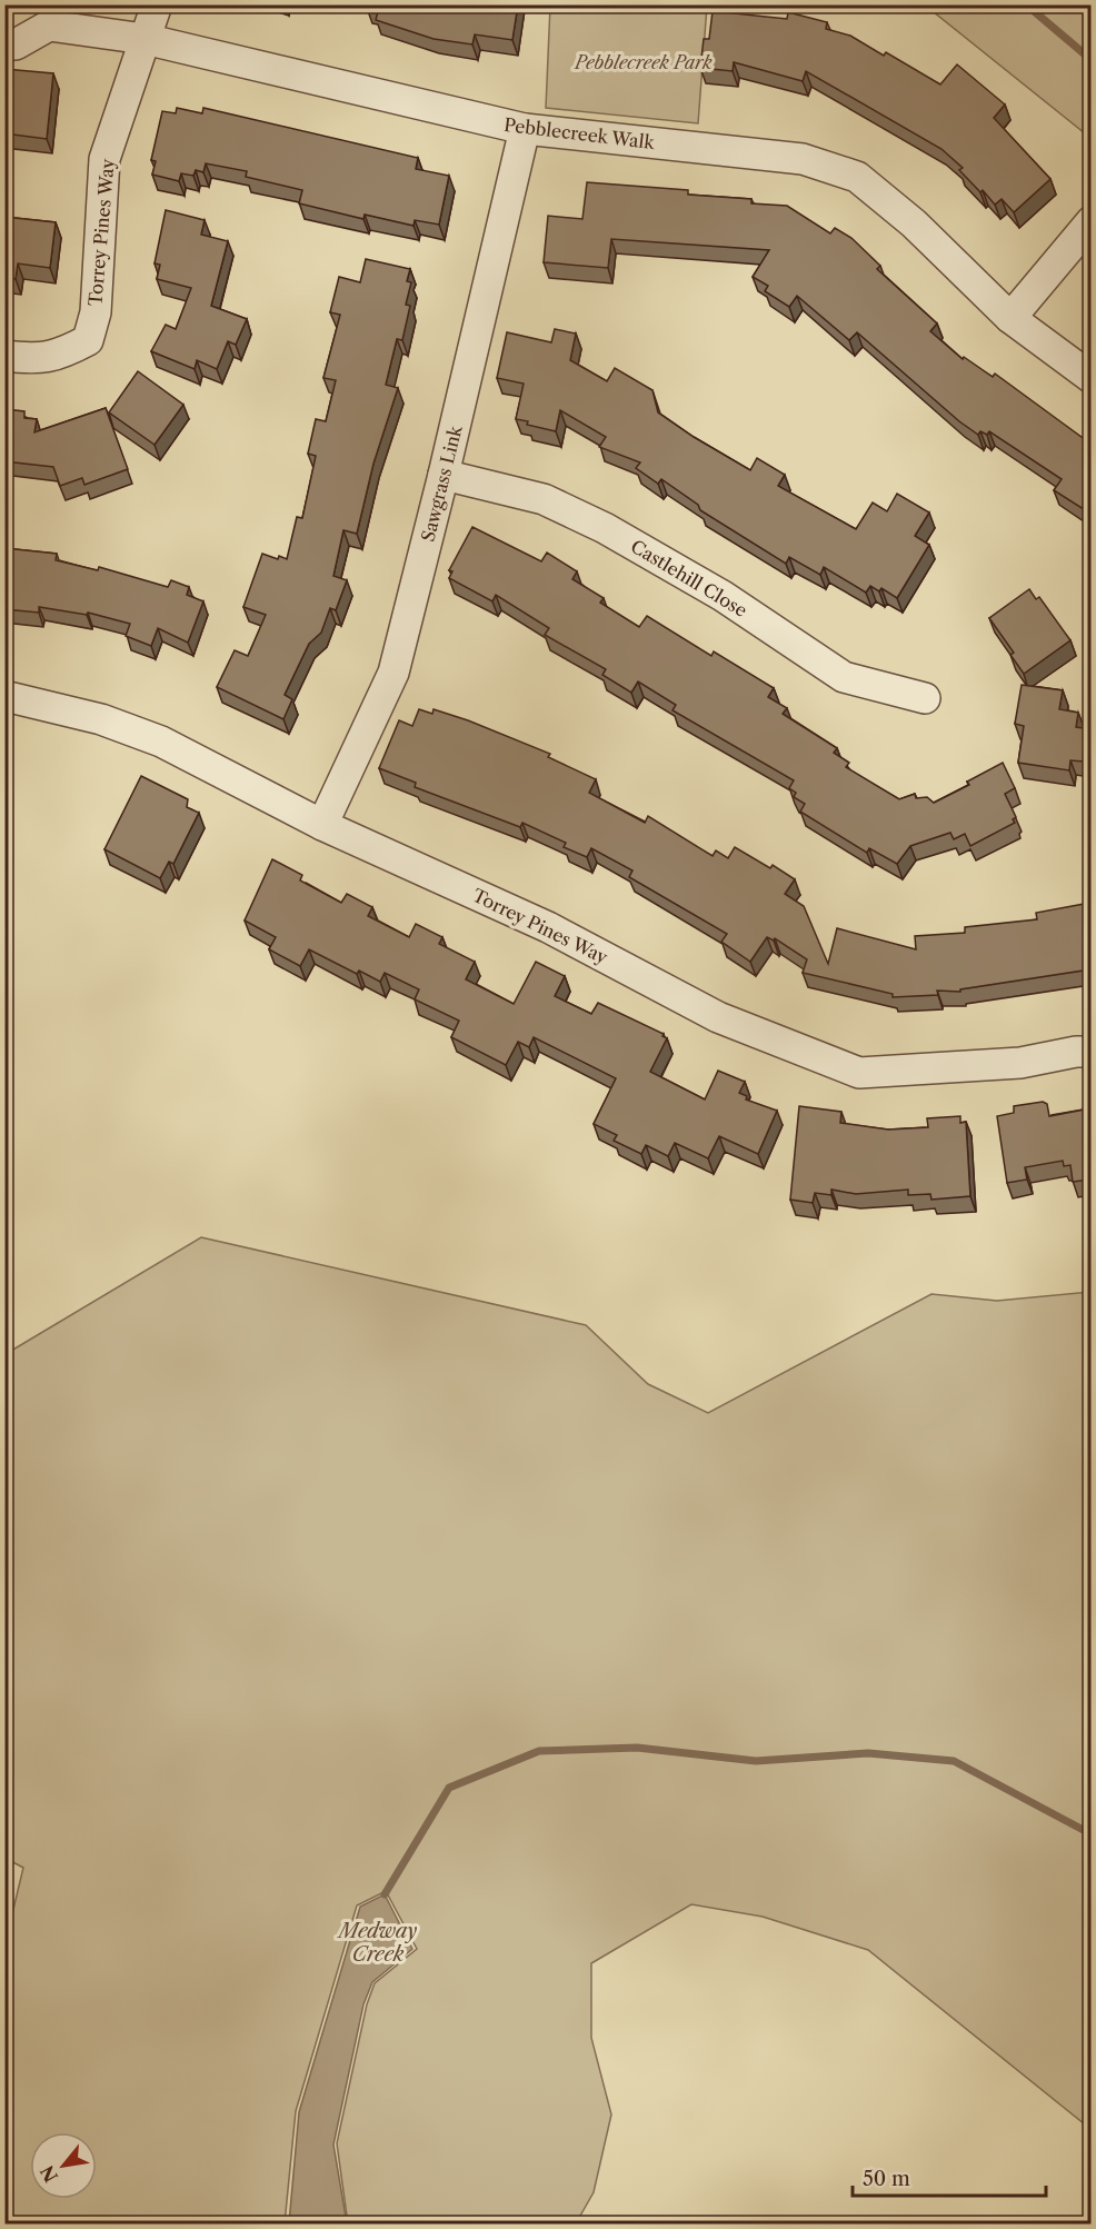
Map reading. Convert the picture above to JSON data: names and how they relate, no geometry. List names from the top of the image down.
{
  "streets": {
    "street": [
      "Pebblecreek Walk",
      "Torrey Pines Way",
      "Sawgrass Link",
      "Castlehill Close"
    ]
  },
  "crossings": [
    ["Pebblecreek Walk", "Torrey Pines Way"],
    ["Pebblecreek Walk", "Sawgrass Link"],
    ["Torrey Pines Way", "Sawgrass Link"],
    ["Sawgrass Link", "Castlehill Close"]
  ],
  "water": ["Medway Creek"],
  "parks": ["Pebblecreek Park"],
  "scale_bar": "50 m",
  "north": "bottom left"
}
